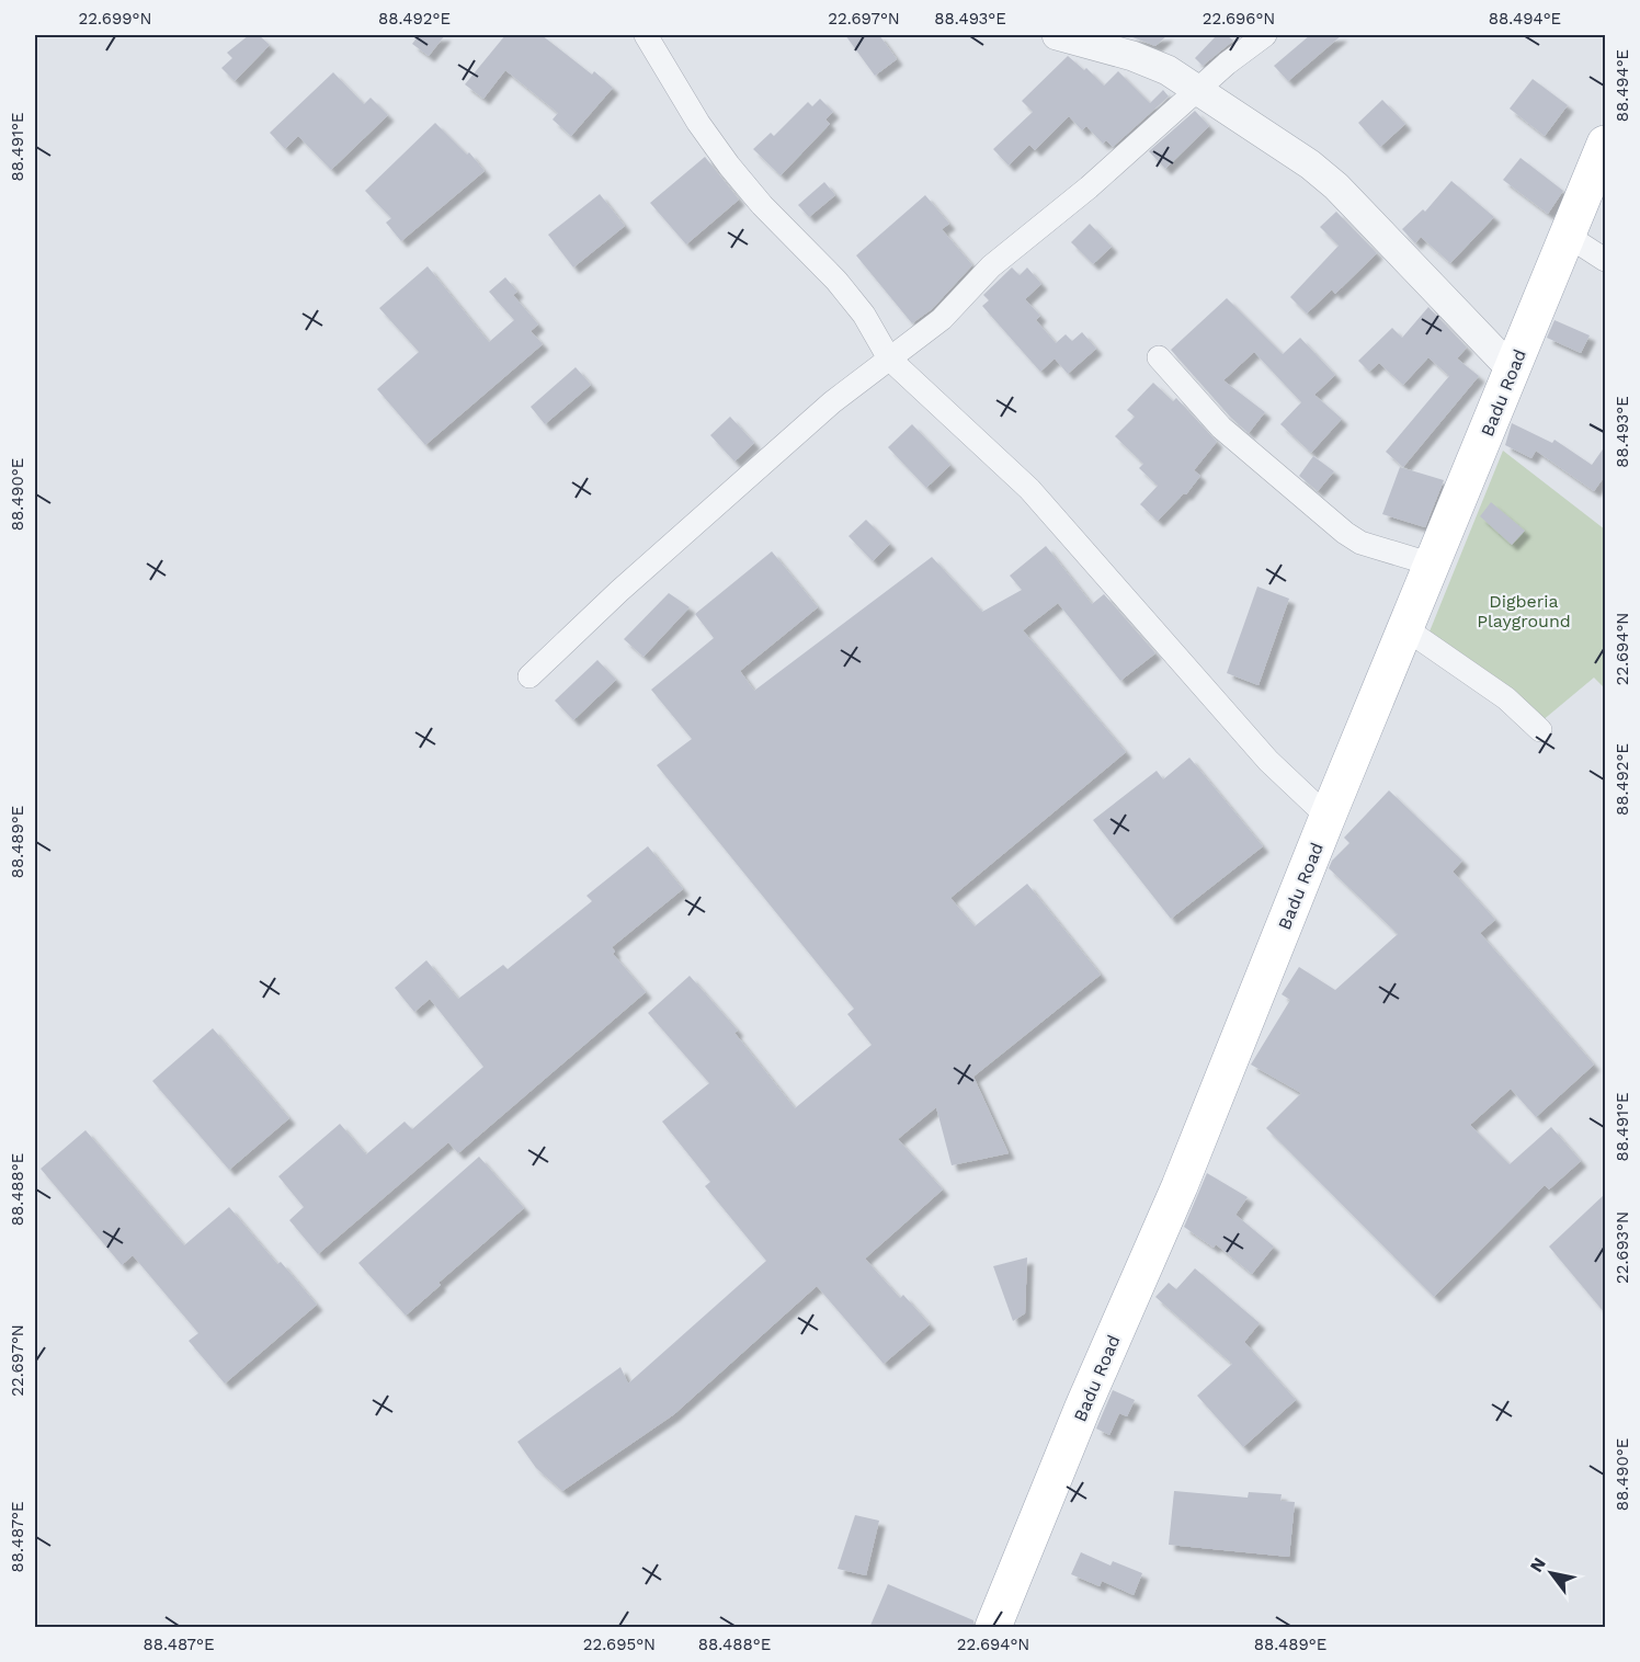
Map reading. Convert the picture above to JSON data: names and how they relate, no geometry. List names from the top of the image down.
{
  "streets": {
    "main road": ["Badu Road"]
  },
  "parks": ["Digberia Playground"],
  "north": "top left",
  "coordinates": [
    "22.699°N",
    "88.492°E",
    "22.697°N",
    "88.493°E",
    "22.696°N",
    "88.494°E",
    "88.491°E",
    "88.490°E",
    "22.694°N",
    "88.489°E",
    "88.488°E",
    "22.693°N",
    "88.487°E",
    "22.695°N"
  ]
}
